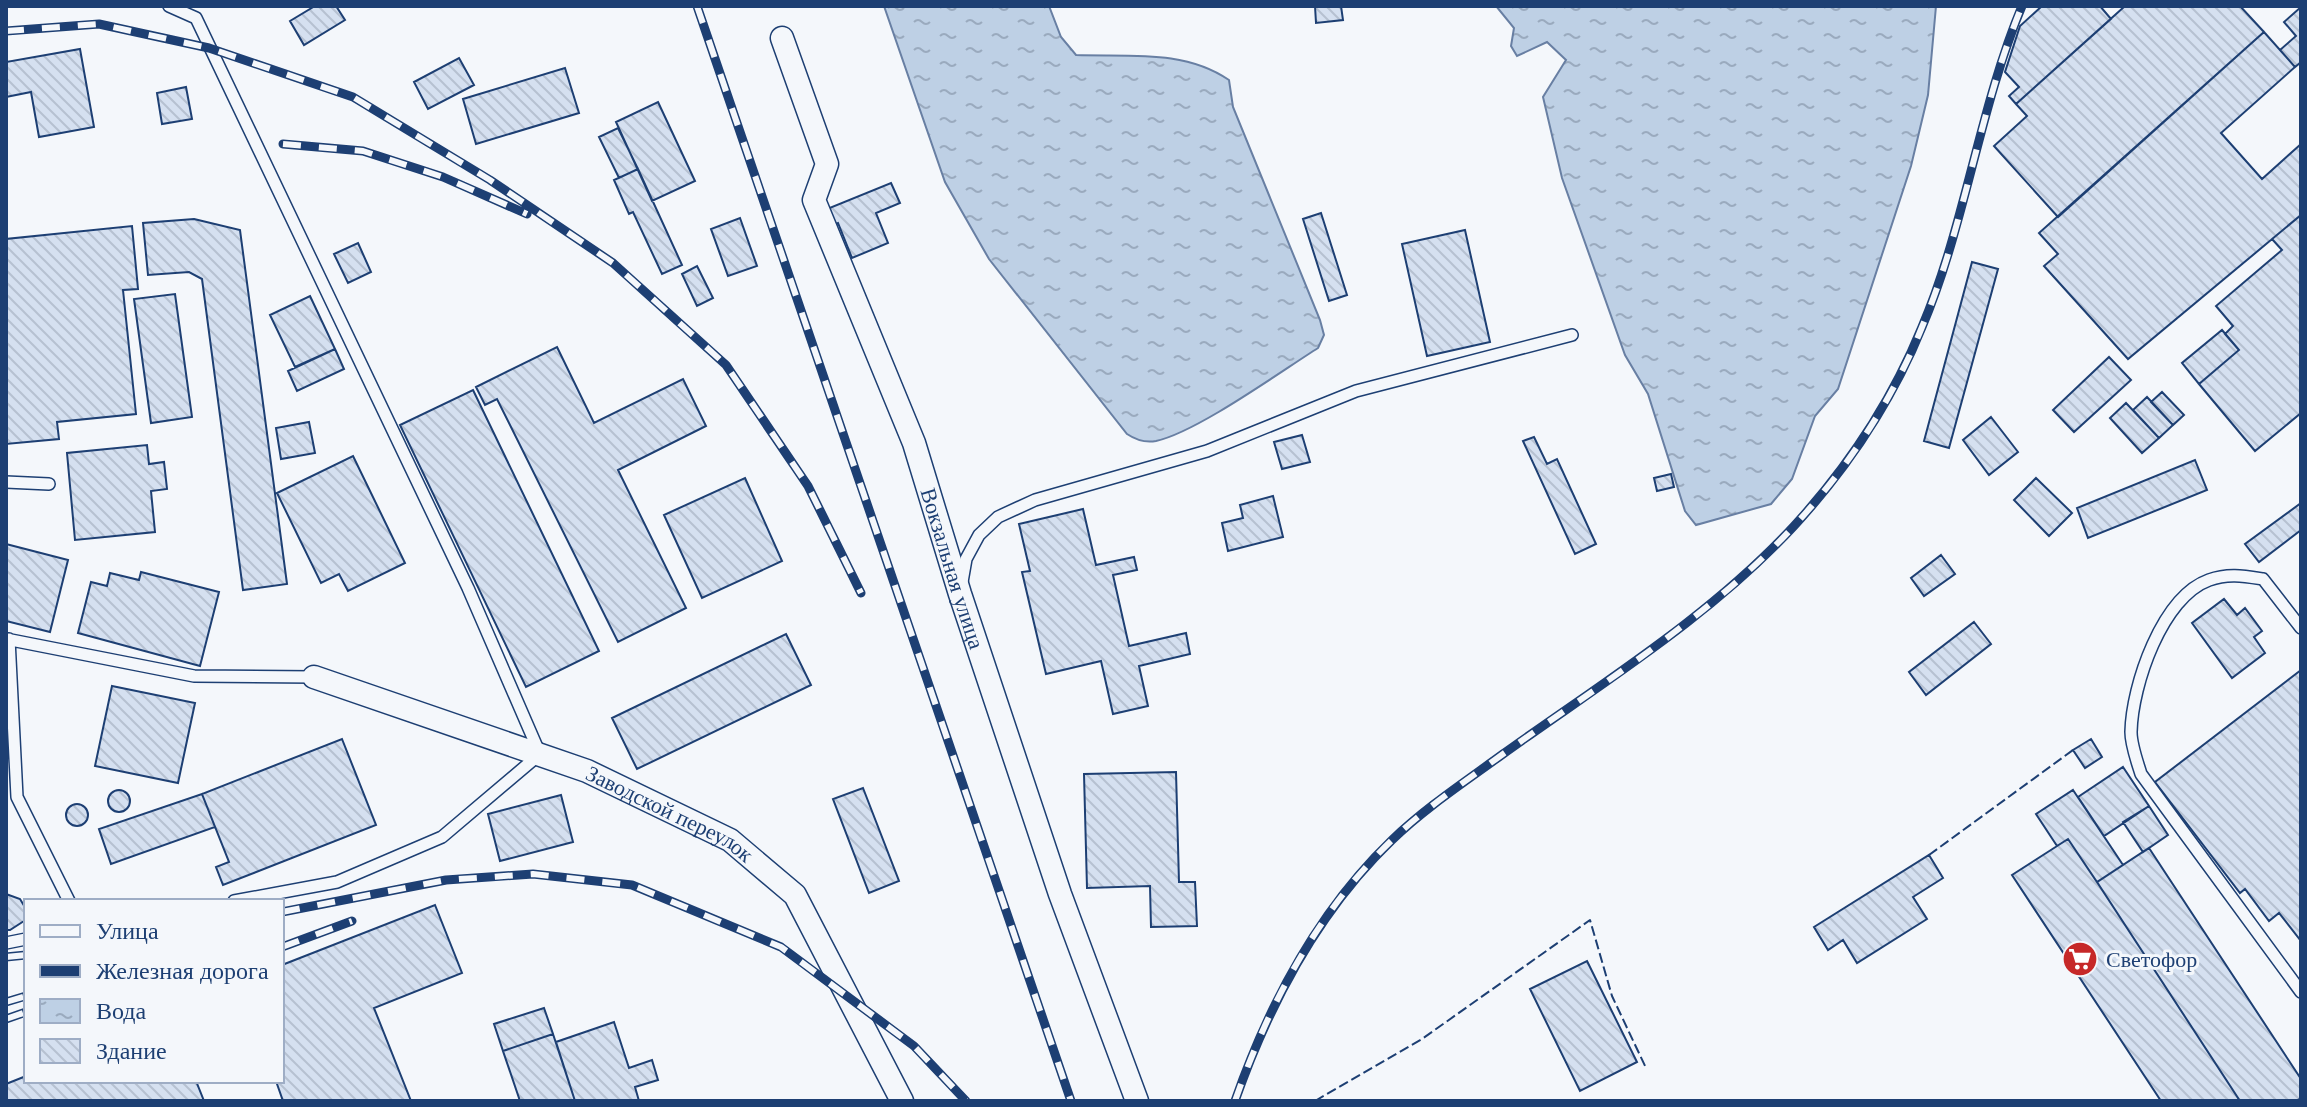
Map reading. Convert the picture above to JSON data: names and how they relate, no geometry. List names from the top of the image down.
{
  "streets": {
    "street": ["Вокзальная улица", "Заводской переулок"]
  },
  "places": {
    "supermarket": ["Светофор"]
  },
  "legend": [
    "Улица",
    "Железная дорога",
    "Вода",
    "Здание"
  ]
}
